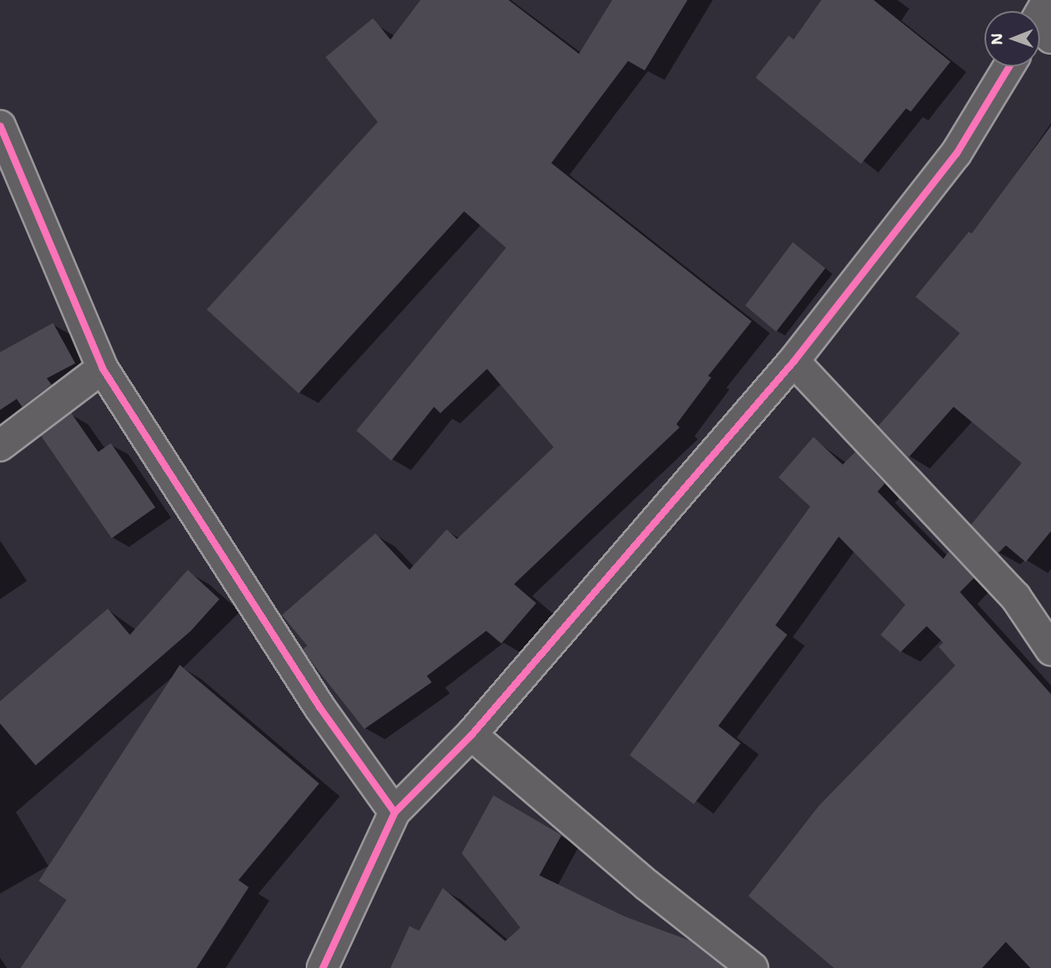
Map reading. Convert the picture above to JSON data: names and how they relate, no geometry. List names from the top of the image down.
{
  "north": "left"
}
